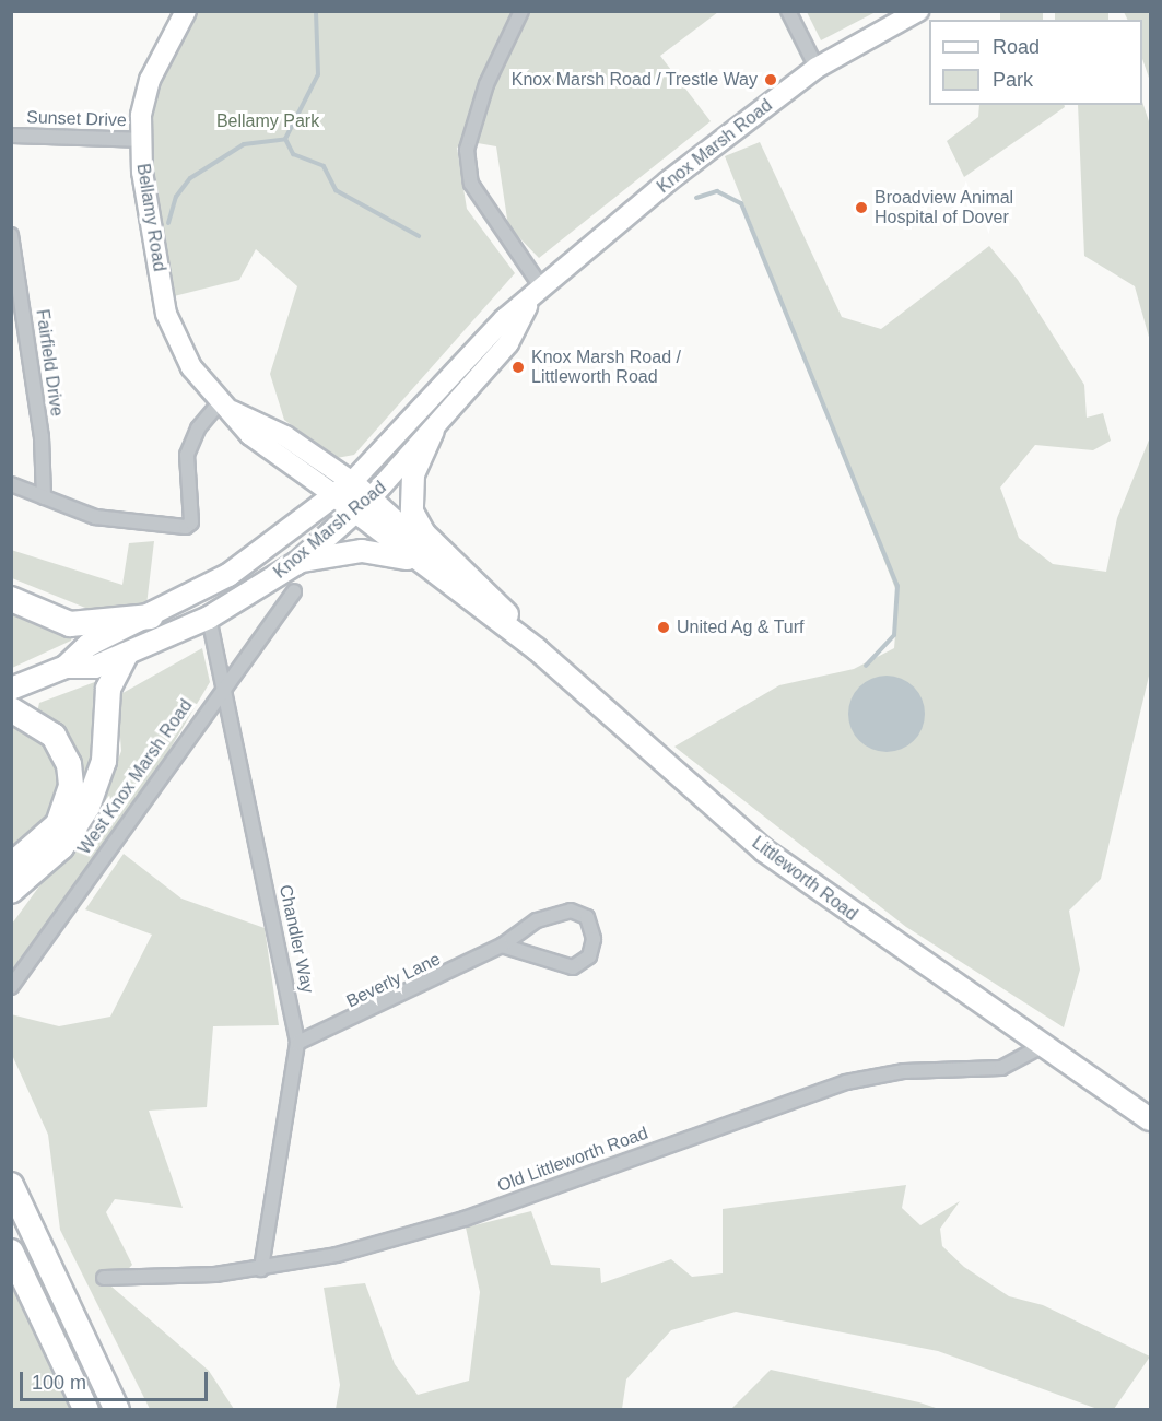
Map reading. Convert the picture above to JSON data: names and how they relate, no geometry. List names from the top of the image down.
{
  "streets": {
    "main road": ["Knox Marsh Road", "Bellamy Road", "Littleworth Road"],
    "street": [
      "Sunset Drive",
      "Fairfield Drive",
      "West Knox Marsh Road",
      "Chandler Way",
      "Beverly Lane",
      "Old Littleworth Road"
    ]
  },
  "crossings": [
    ["Sunset Drive", "Bellamy Road"],
    ["Knox Marsh Road", "Bellamy Road"],
    ["Knox Marsh Road", "Littleworth Road"],
    ["Knox Marsh Road", "Chandler Way"],
    ["Bellamy Road", "Littleworth Road"],
    ["West Knox Marsh Road", "Chandler Way"],
    ["Littleworth Road", "Old Littleworth Road"],
    ["Chandler Way", "Beverly Lane"],
    ["Chandler Way", "Old Littleworth Road"]
  ],
  "parks": ["Bellamy Park"],
  "places": [
    "Knox Marsh Road / Trestle Way",
    "Broadview Animal Hospital of Dover",
    "Knox Marsh Road / Littleworth Road",
    "United Ag & Turf"
  ],
  "legend": ["Road", "Park"],
  "scale_bar": "100 m"
}
